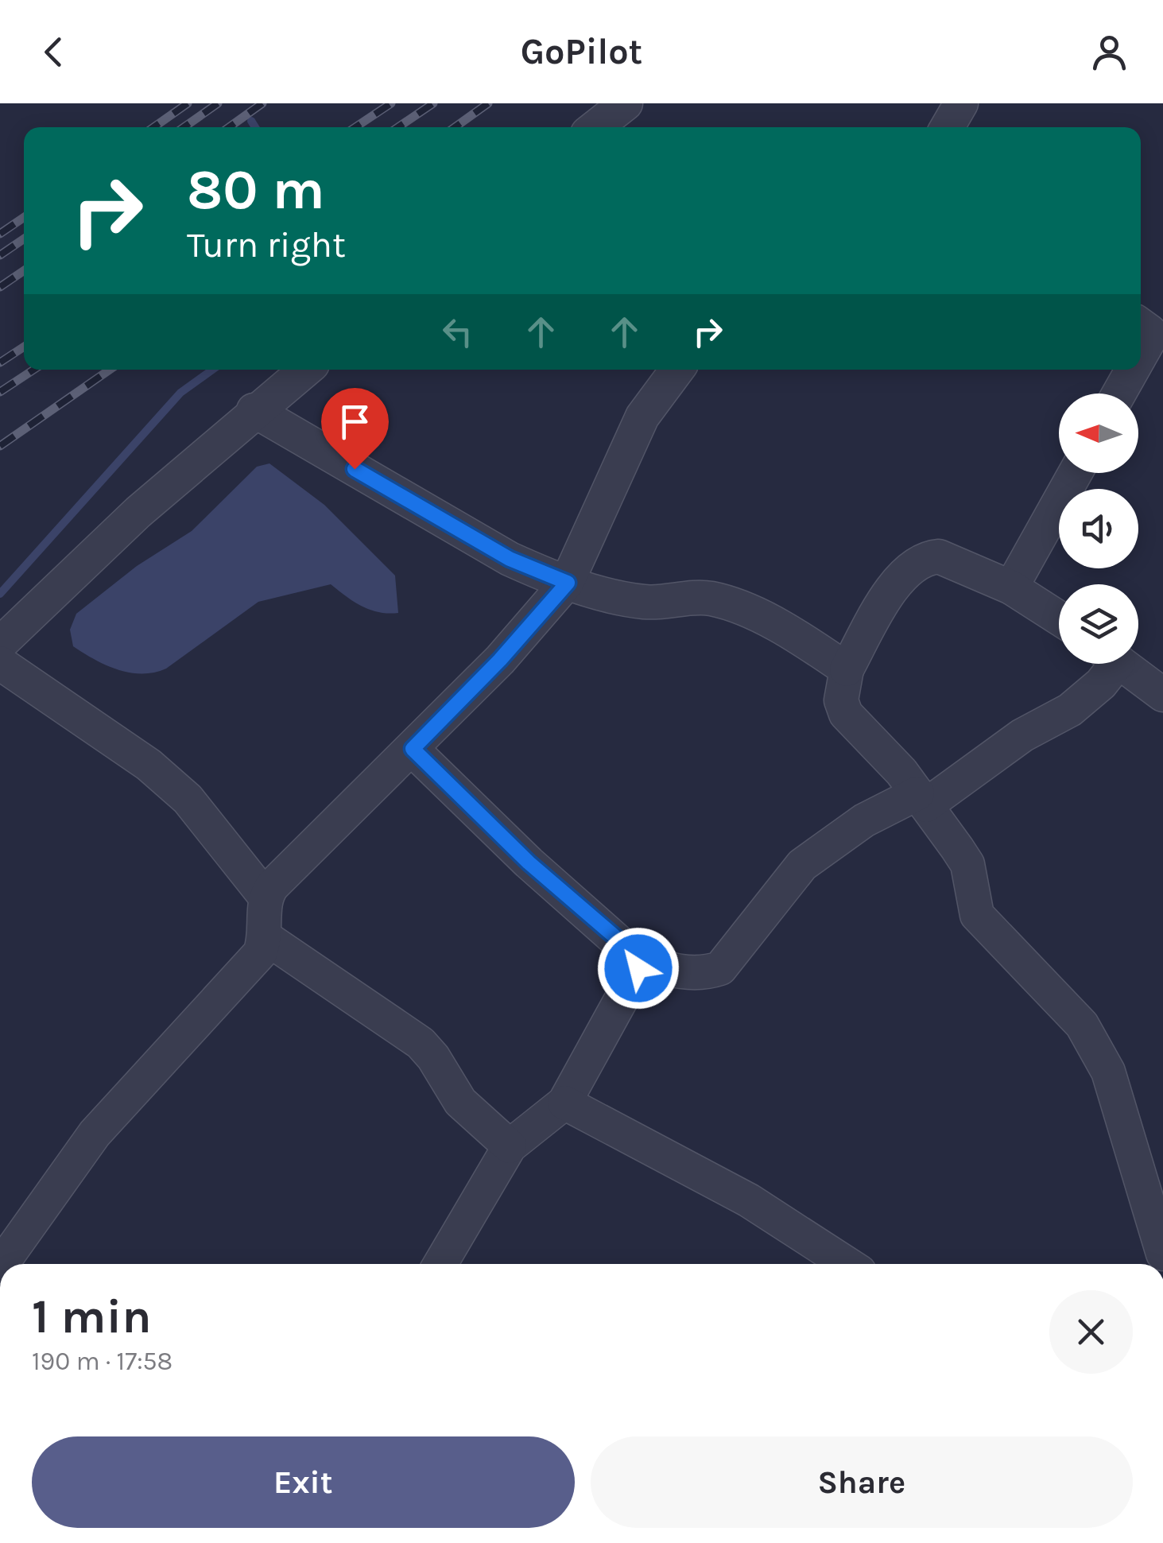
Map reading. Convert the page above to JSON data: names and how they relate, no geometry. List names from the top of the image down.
{
  "north": "left",
  "page": {
    "header": "GoPilot",
    "turn": ["80 m", "Turn right"],
    "heading": ["1 min", "190 m · 17:58"],
    "buttons": ["Exit", "Share"]
  }
}
